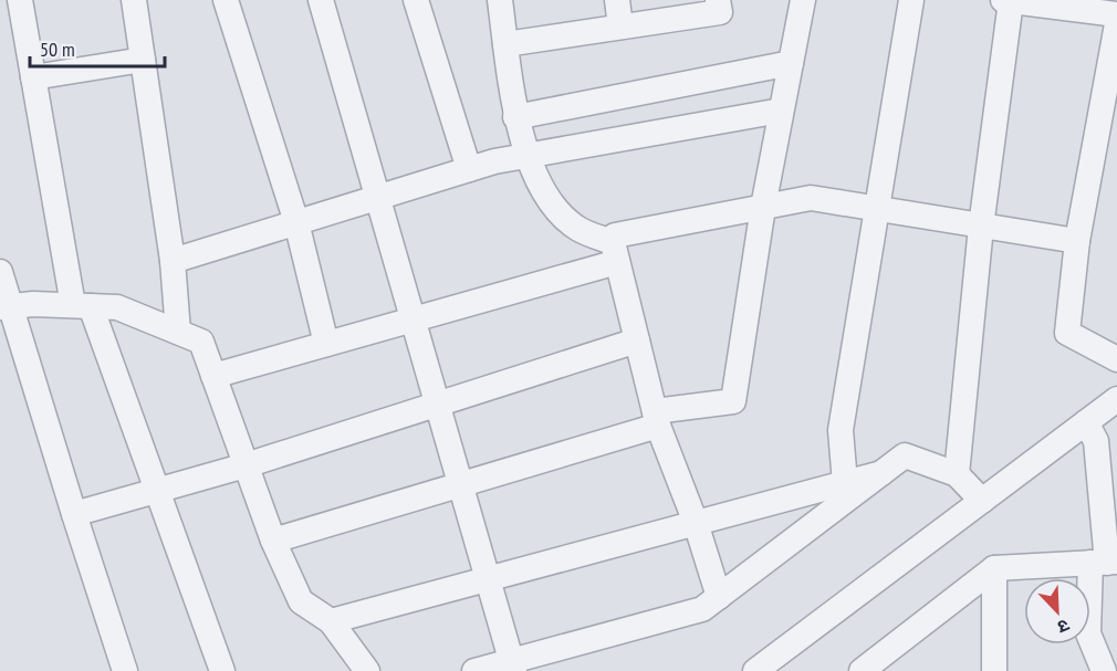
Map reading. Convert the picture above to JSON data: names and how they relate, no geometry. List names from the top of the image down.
{
  "scale_bar": "50 m",
  "north": "bottom right"
}
